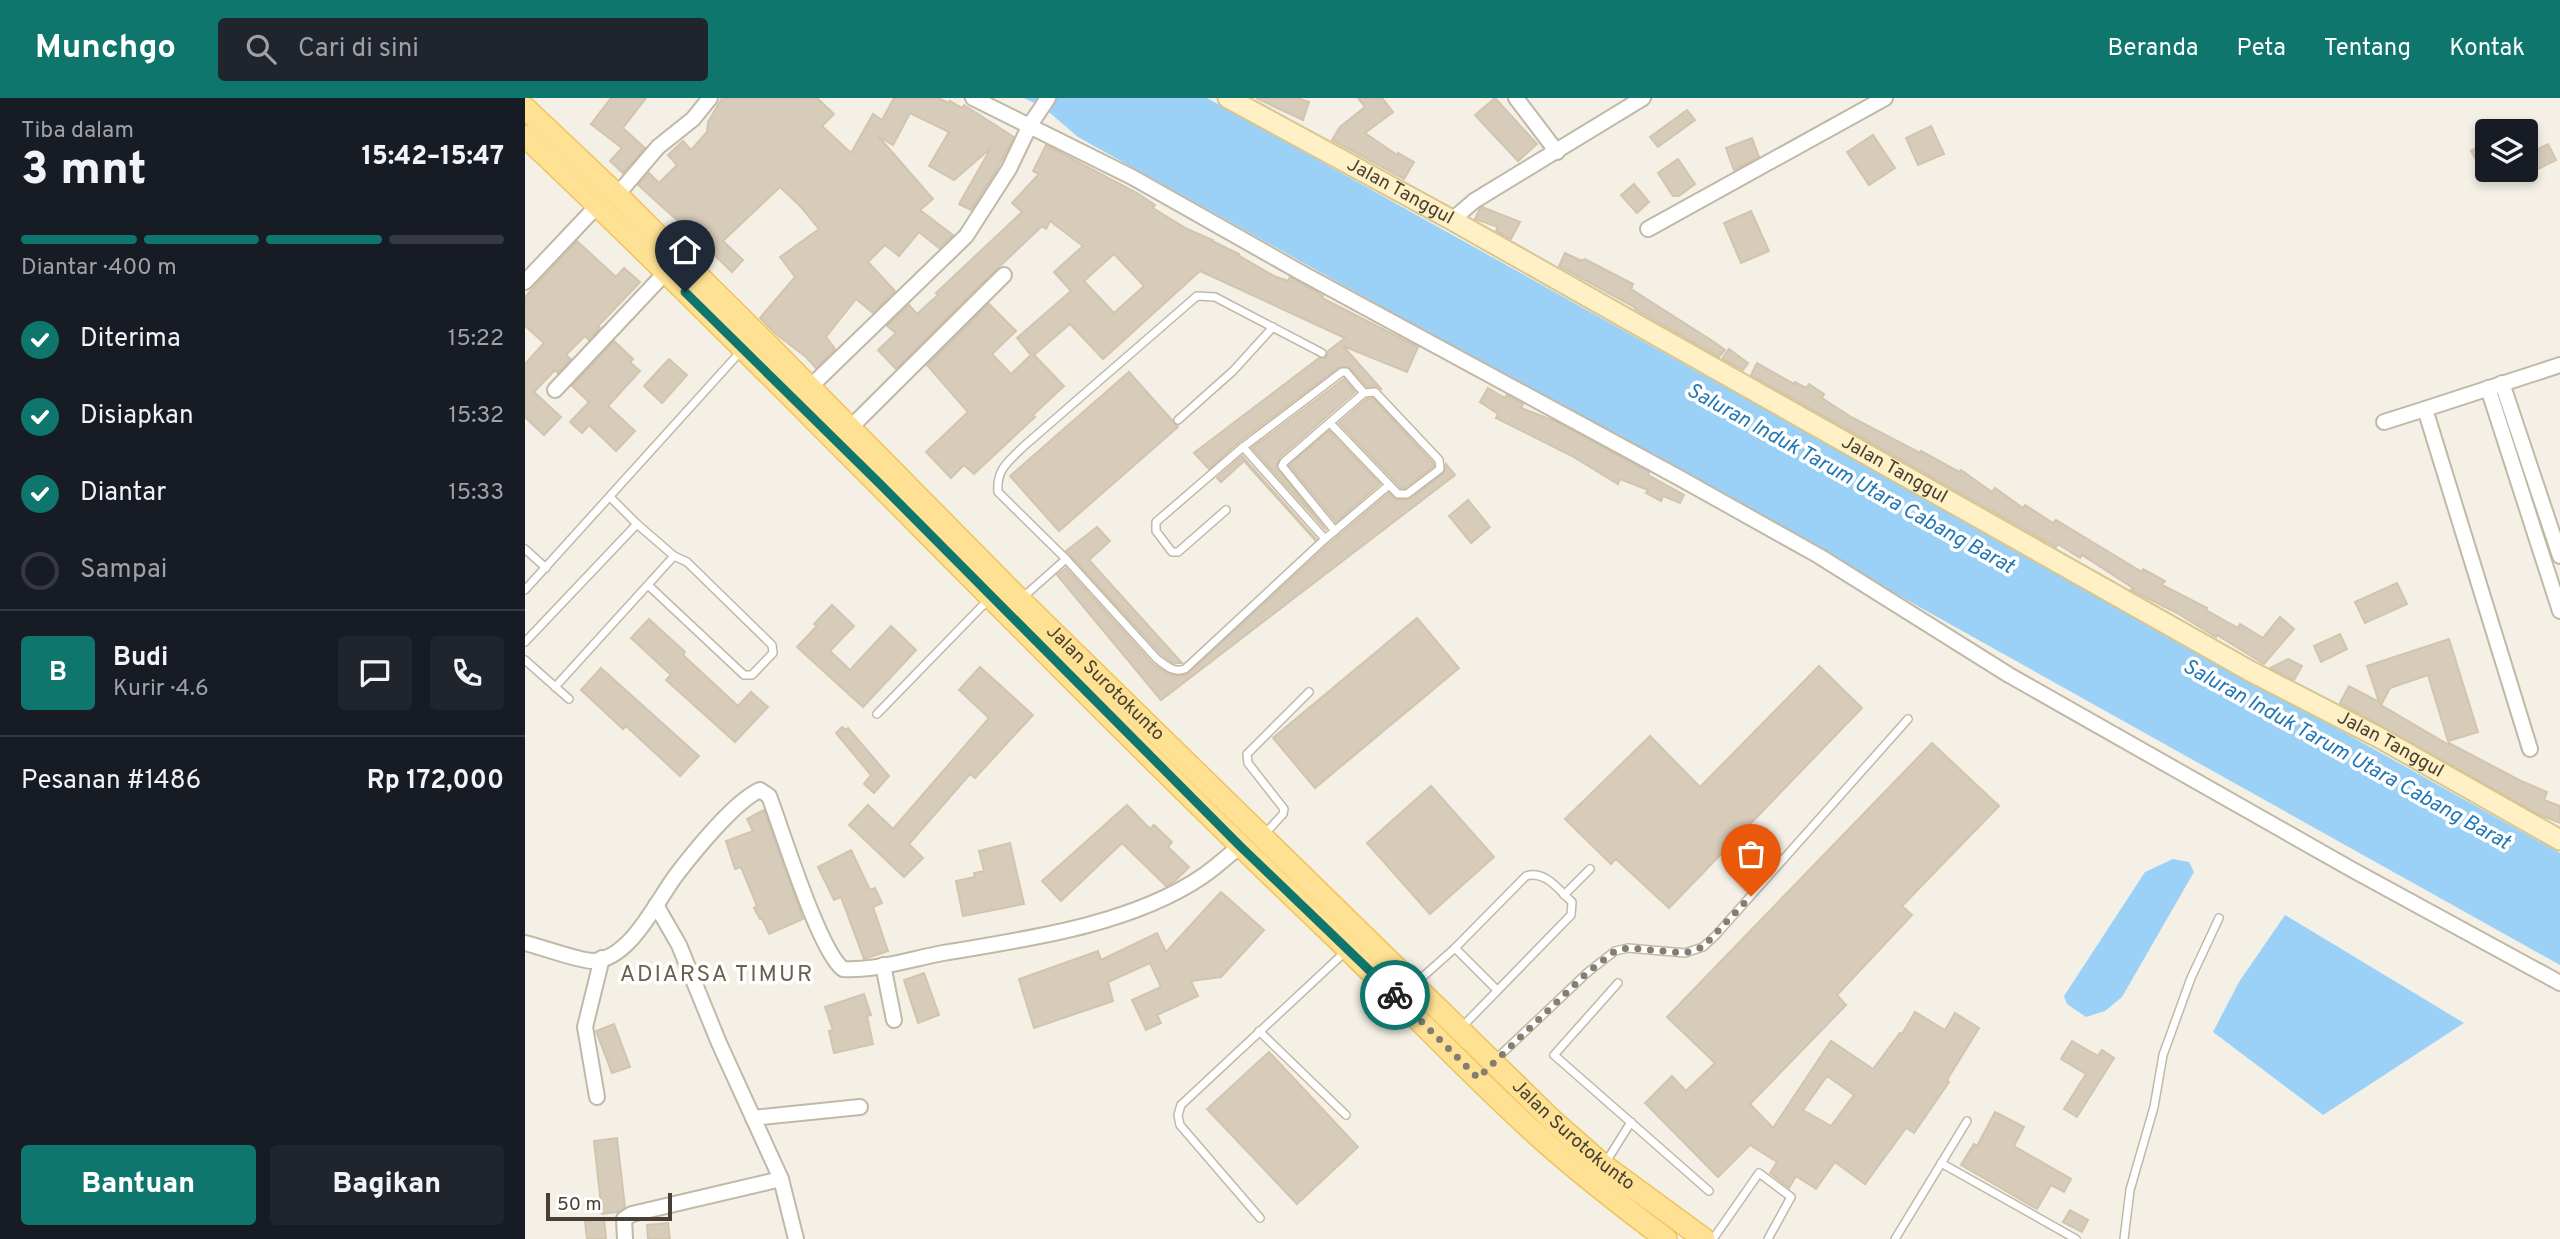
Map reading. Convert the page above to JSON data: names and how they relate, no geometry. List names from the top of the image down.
{
  "streets": {
    "main road": ["Jalan Surotokunto"],
    "street": ["Jalan Tanggul"]
  },
  "districts": ["ADIARSA TIMUR"],
  "water": ["Saluran Induk Tarum Utara Cabang Barat"],
  "scale_bar": "50 m",
  "page": {
    "header": "Munchgo",
    "search": "Cari di sini",
    "nav": [
      "Beranda",
      "Peta",
      "Tentang",
      "Kontak"
    ],
    "heading": ["3 mnt", "Tiba dalam", "15:42–15:47"],
    "panel": [
      "Budi",
      "Kurir · 4.6",
      "Pesanan #1486",
      "Rp 172,000"
    ],
    "bar": "Diantar · 400 m",
    "list": [
      ["Diterima", "15:22"],
      ["Disiapkan", "15:32"],
      ["Diantar", "15:33"],
      "Sampai"
    ],
    "round": "B",
    "buttons": ["Bantuan", "Bagikan"],
    "scale": "50 m"
  }
}
